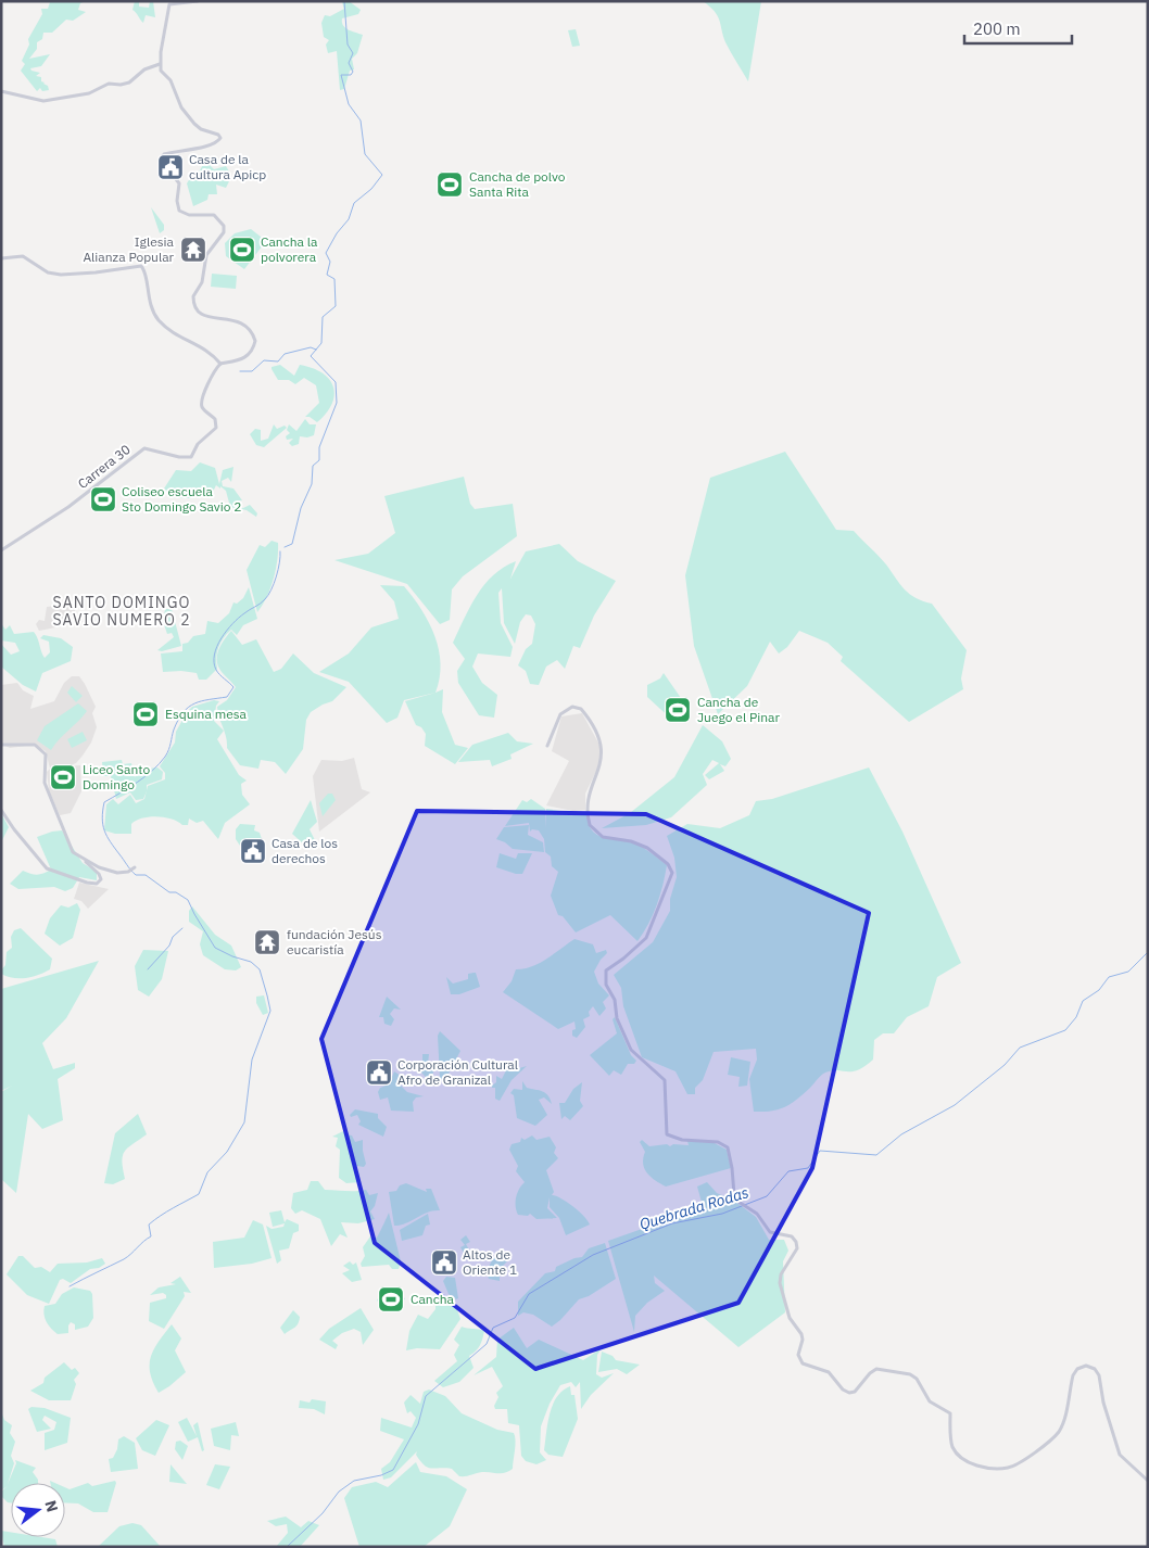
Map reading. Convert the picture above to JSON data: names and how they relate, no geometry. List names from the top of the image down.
{
  "streets": {
    "street": ["Carrera 30"]
  },
  "districts": ["SANTO DOMINGO SAVIO NUMERO 2"],
  "water": ["Quebrada Rodas"],
  "places": {
    "public building": [
      "Casa de la cultura Apicp",
      "Casa de los derechos",
      "Corporación Cultural Afro de Granizal",
      "Altos de Oriente 1"
    ],
    "sports": [
      "Cancha de polvo Santa Rita",
      "Cancha la polvorera",
      "Coliseo escuela Sto Domingo Savio 2",
      "Cancha de Juego el Pinar",
      "Esquina mesa",
      "Liceo Santo Domingo",
      "Cancha"
    ],
    "temple": ["Iglesia Alianza Popular", "fundación Jesús eucaristía"]
  },
  "scale_bar": "200 m",
  "north": "right"
}
